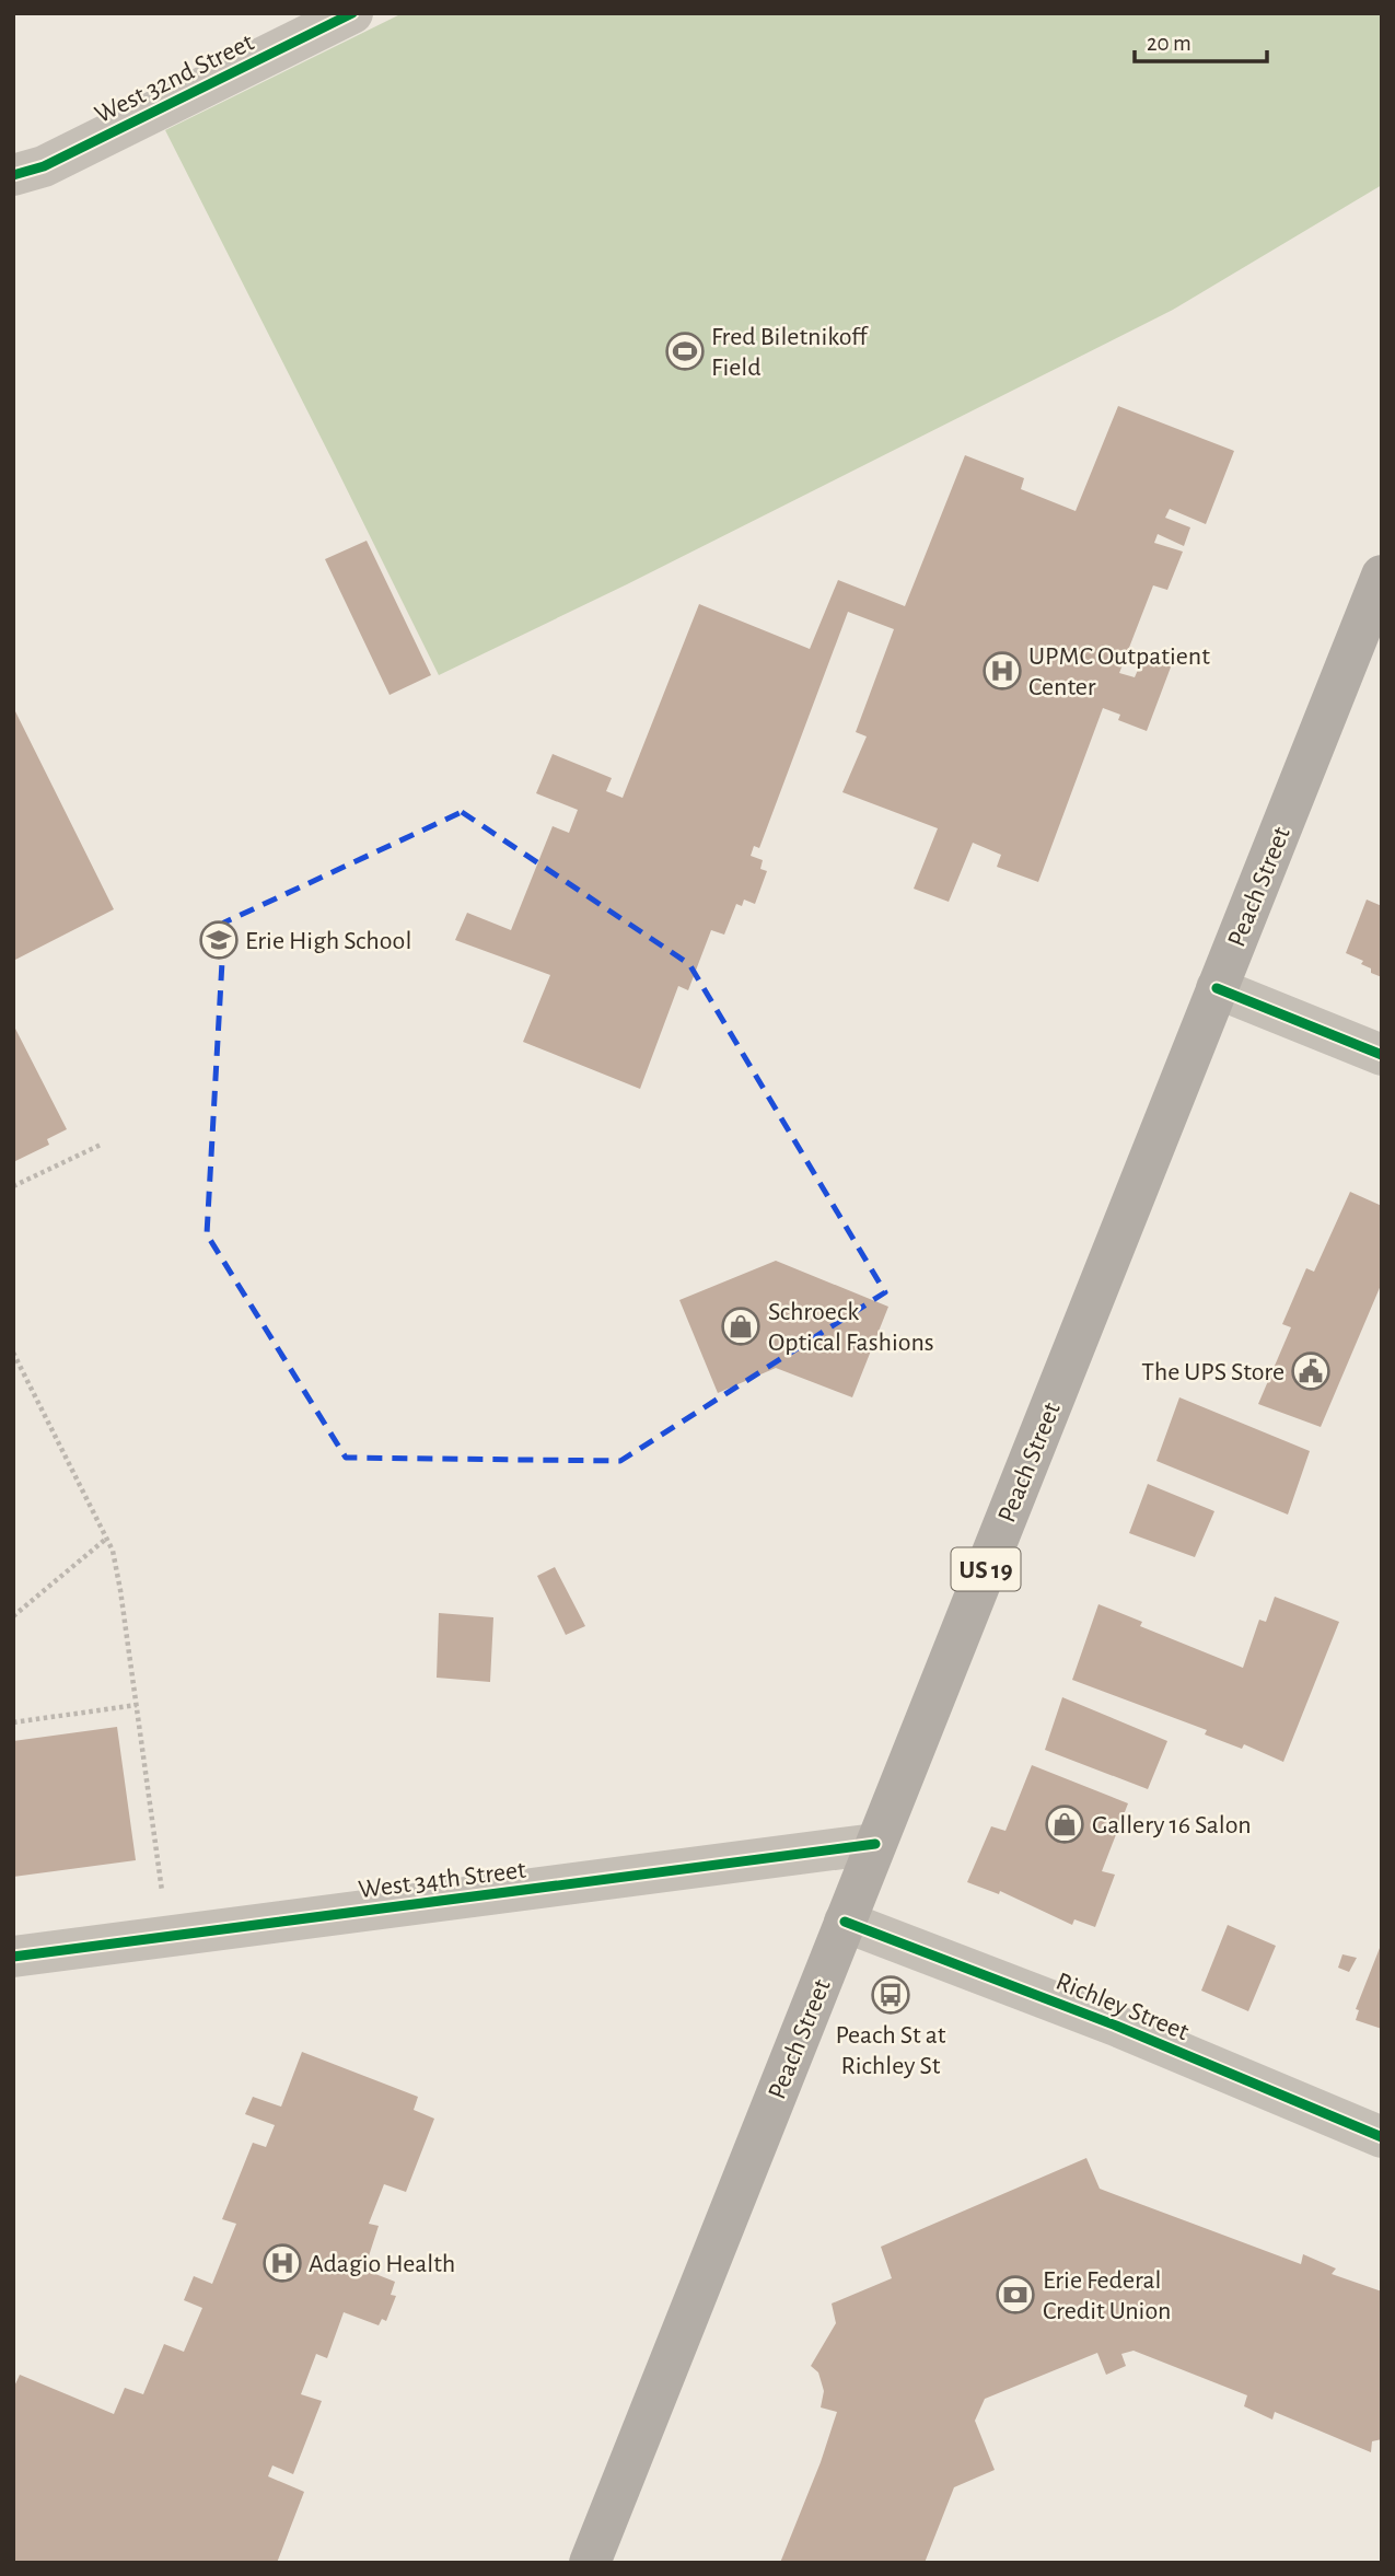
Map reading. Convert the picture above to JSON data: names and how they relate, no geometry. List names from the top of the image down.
{
  "streets": {
    "main road": ["Peach Street", "US 19"],
    "street": ["West 32nd Street", "West 34th Street", "Richley Street"]
  },
  "crossings": [
    ["Peach Street", "West 34th Street"],
    ["Peach Street", "Richley Street"]
  ],
  "places": {
    "sports": ["Fred Biletnikoff Field"],
    "hospital": ["UPMC Outpatient Center", "Adagio Health"],
    "school or university": ["Erie High School"],
    "shop": ["Schroeck Optical Fashions", "Gallery 16 Salon"],
    "public building": ["The UPS Store"],
    "bus stop": ["Peach St at Richley St"],
    "bank": ["Erie Federal Credit Union"]
  },
  "scale_bar": "20 m"
}
